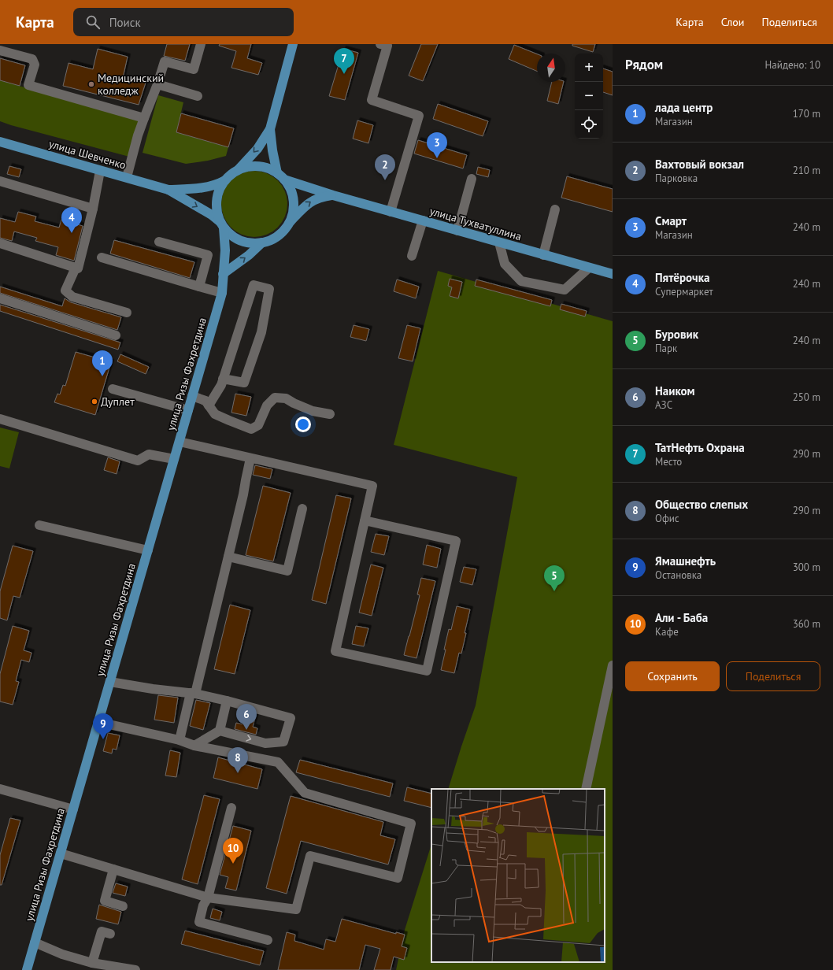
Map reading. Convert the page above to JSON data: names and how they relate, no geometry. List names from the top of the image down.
{
  "streets": {
    "main road": ["улица Шевченко", "улица Тухватуллина", "улица Ризы Фахретдина"]
  },
  "crossings": [
    ["улица Тухватуллина", "улица Ризы Фахретдина"]
  ],
  "places": ["Медицинский колледж", "Дуплет"],
  "north": "top",
  "page": {
    "header": "Карта",
    "search": "Поиск",
    "nav": ["Карта", "Слои", "Поделиться"],
    "heading": ["Рядом", "Найдено: 10"],
    "pins": [
      "7",
      "3",
      "2",
      "4",
      "1",
      "5",
      "6",
      "9",
      "8",
      "10"
    ],
    "map_buttons": ["+", "−"],
    "list": [
      {
        "mark": "1",
        "name": "лада центр",
        "note": "Магазин",
        "value": "170 m"
      },
      {
        "mark": "2",
        "name": "Вахтовый вокзал",
        "note": "Парковка",
        "value": "210 m"
      },
      {
        "mark": "3",
        "name": "Смарт",
        "note": "Магазин",
        "value": "240 m"
      },
      {
        "mark": "4",
        "name": "Пятёрочка",
        "note": "Супермаркет",
        "value": "240 m"
      },
      {
        "mark": "5",
        "name": "Буровик",
        "note": "Парк",
        "value": "240 m"
      },
      {
        "mark": "6",
        "name": "Наиком",
        "note": "АЗС",
        "value": "250 m"
      },
      {
        "mark": "7",
        "name": "ТатНефть Охрана",
        "note": "Место",
        "value": "290 m"
      },
      {
        "mark": "8",
        "name": "Общество слепых",
        "note": "Офис",
        "value": "290 m"
      },
      {
        "mark": "9",
        "name": "Ямашнефть",
        "note": "Остановка",
        "value": "300 m"
      },
      {
        "mark": "10",
        "name": "Али - Баба",
        "note": "Кафе",
        "value": "360 m"
      }
    ],
    "buttons": ["Сохранить", "Поделиться"]
  }
}
